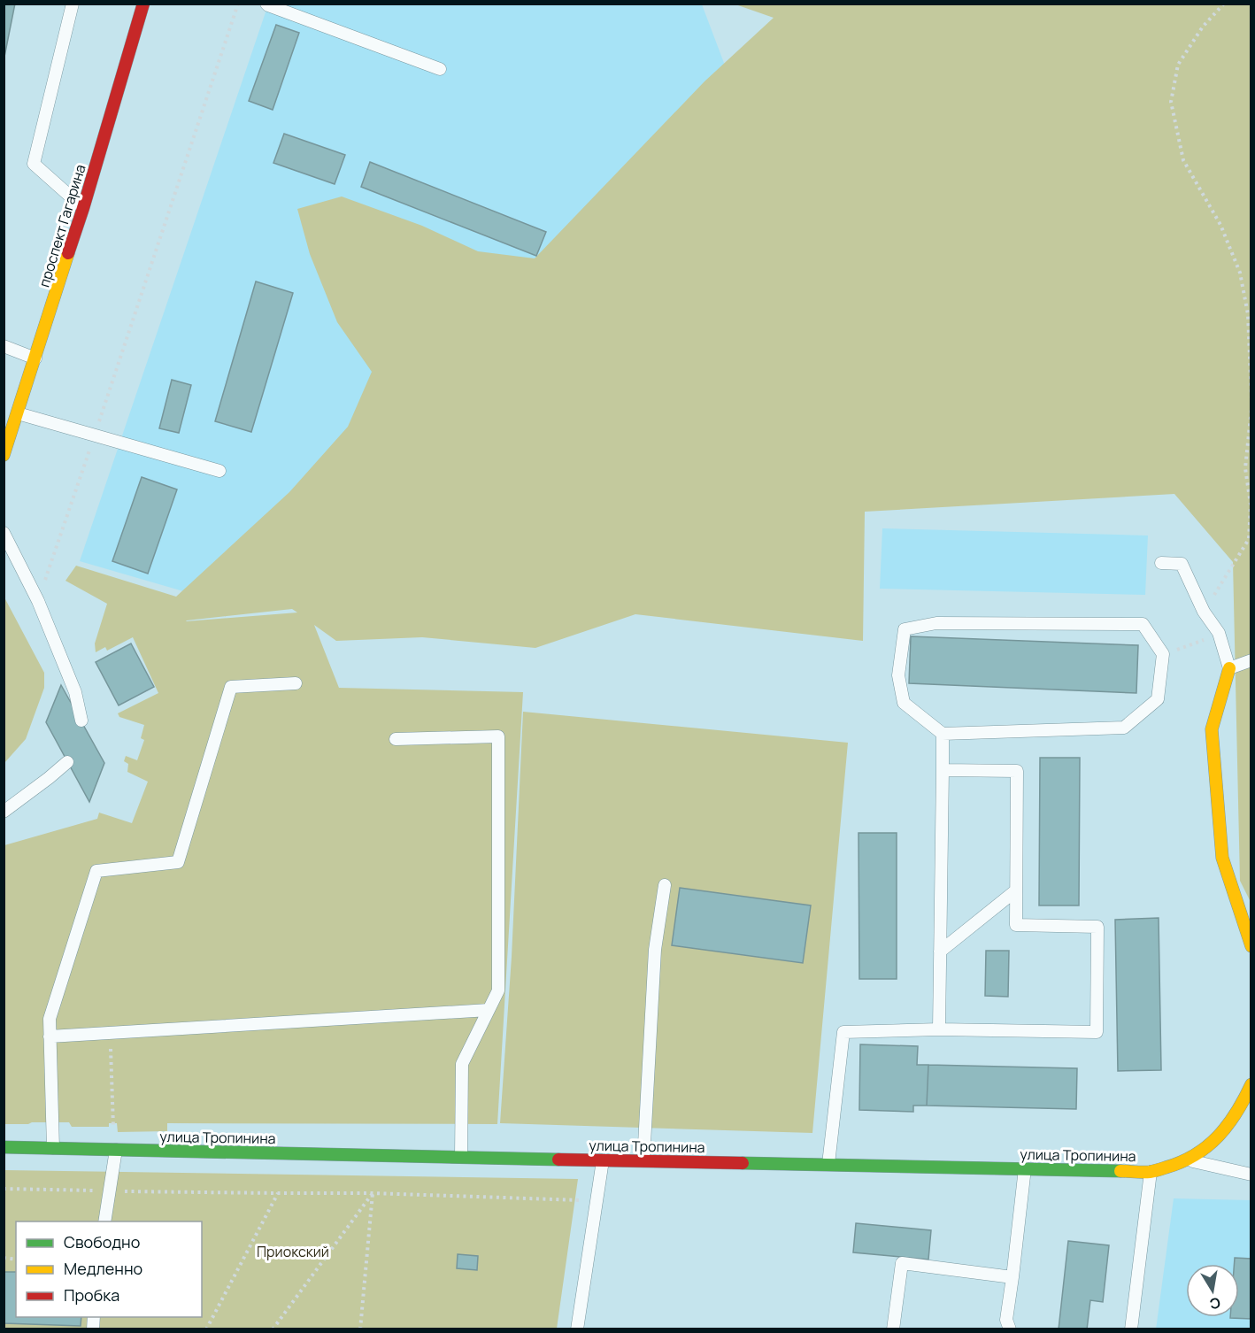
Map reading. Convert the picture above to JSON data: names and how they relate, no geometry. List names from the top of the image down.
{
  "streets": {
    "street": ["проспект Гагарина", "улица Тропинина"]
  },
  "parks": ["Приокский"],
  "legend": ["Свободно", "Медленно", "Пробка"],
  "north": "bottom"
}
